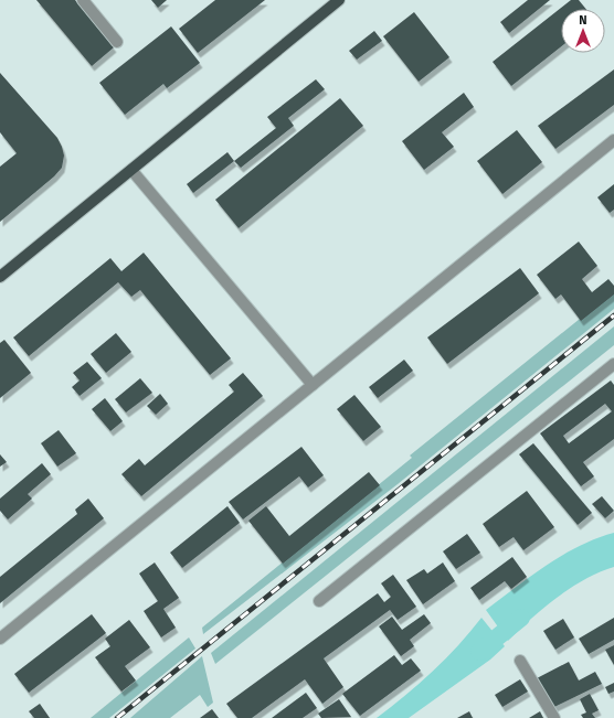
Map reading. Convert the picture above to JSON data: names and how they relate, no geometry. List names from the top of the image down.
{
  "north": "top"
}
